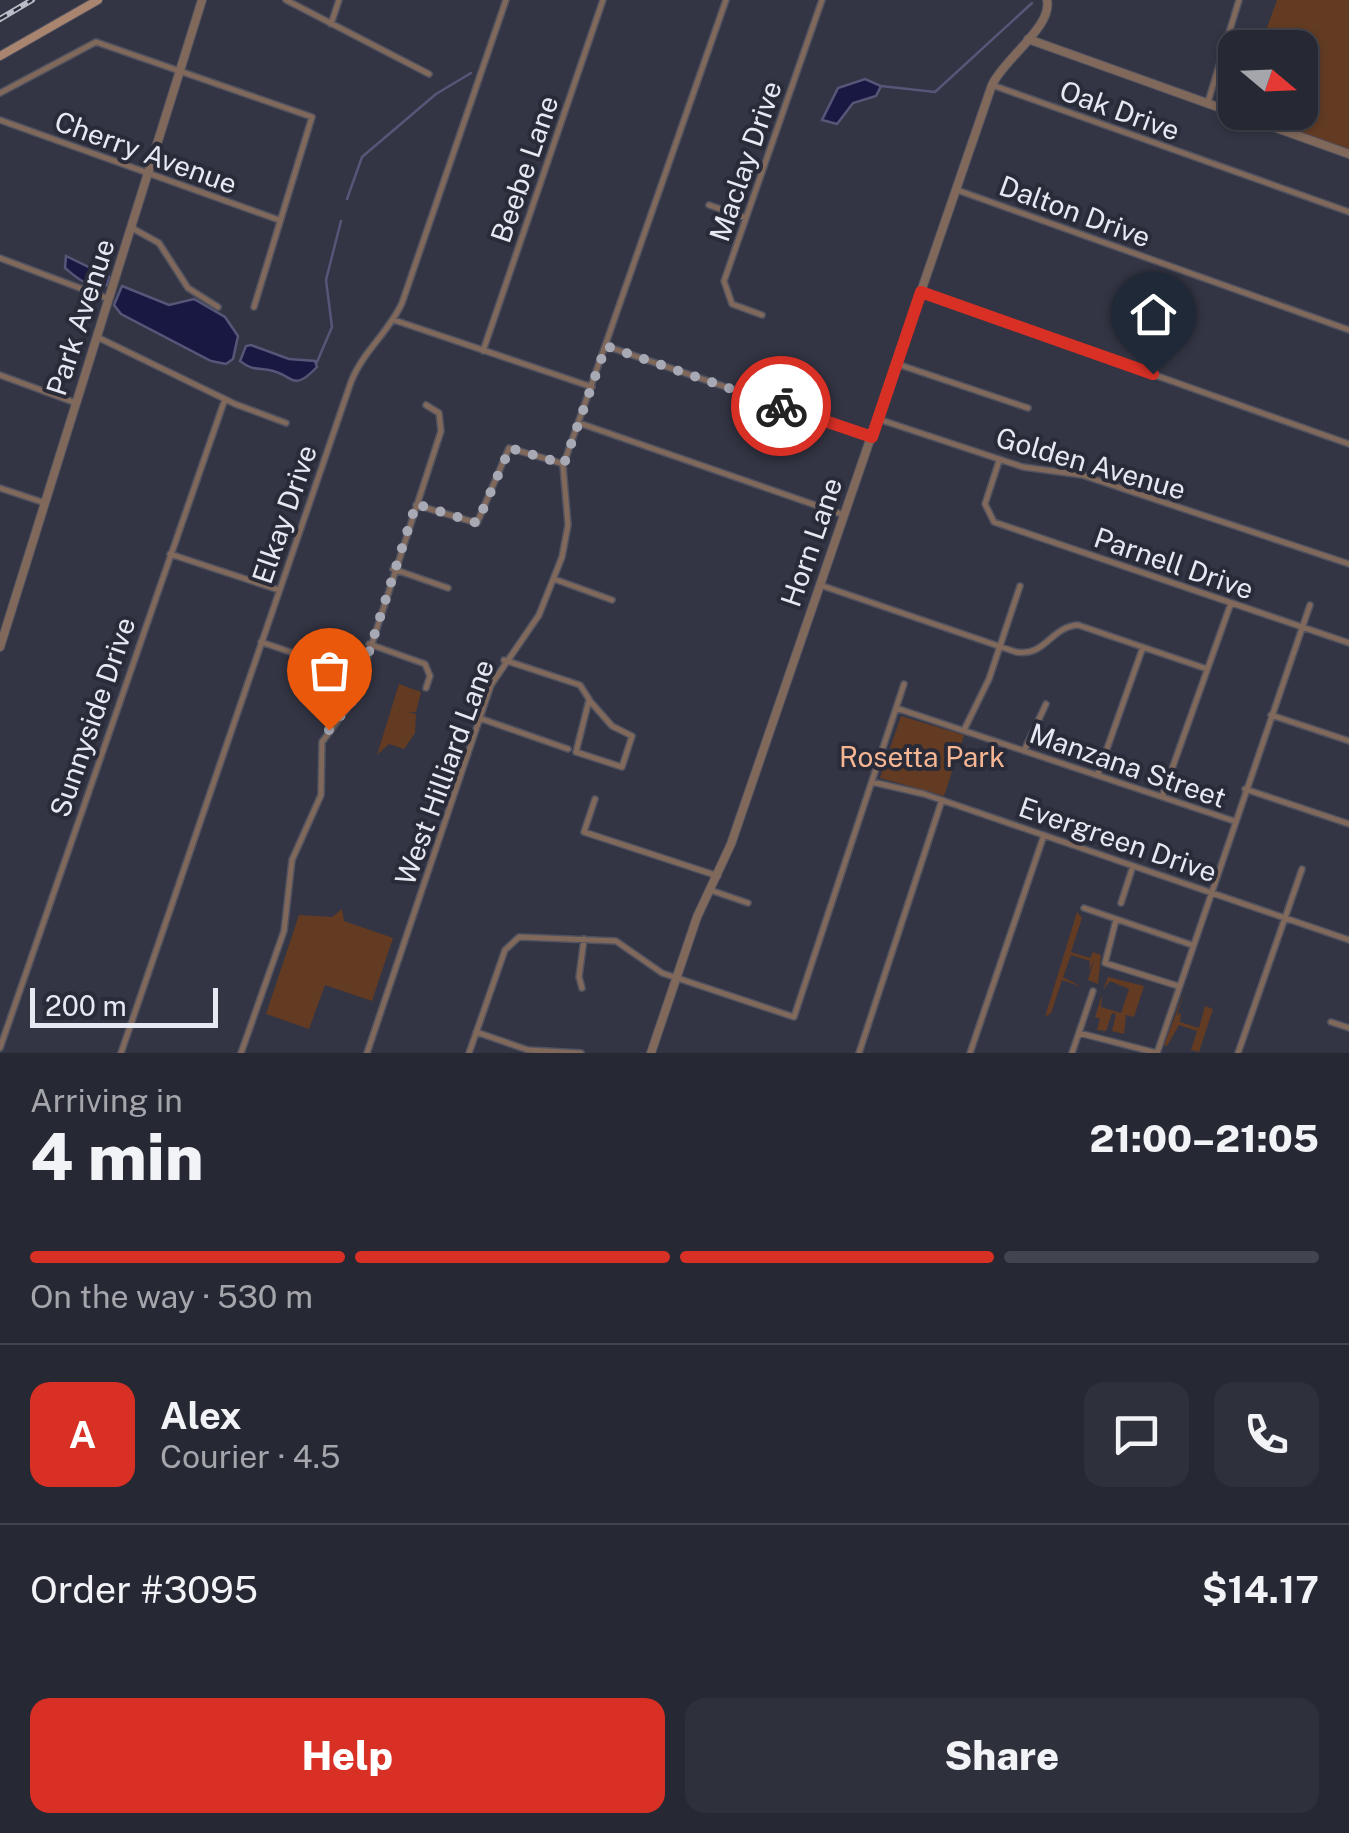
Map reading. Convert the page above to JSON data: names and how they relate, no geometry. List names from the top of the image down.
{
  "streets": {
    "street": [
      "Oak Drive",
      "Cherry Avenue",
      "Maclay Drive",
      "Beebe Lane",
      "Dalton Drive",
      "Park Avenue",
      "Golden Avenue",
      "Elkay Drive",
      "Horn Lane",
      "Parnell Drive",
      "Sunnyside Drive",
      "Manzana Street",
      "West Hilliard Lane",
      "Evergreen Drive"
    ]
  },
  "crossings": [
    ["Oak Drive", "Horn Lane"],
    ["Cherry Avenue", "Park Avenue"],
    ["Dalton Drive", "Horn Lane"],
    ["Golden Avenue", "Horn Lane"],
    ["Golden Avenue", "Parnell Drive"]
  ],
  "parks": ["Rosetta Park"],
  "scale_bar": "200 m",
  "north": "right",
  "page": {
    "scale": "200 m",
    "heading": ["4 min", "Arriving in", "21:00–21:05"],
    "panel": [
      "Alex",
      "Courier · 4.5",
      "Order #3095",
      "$14.17"
    ],
    "bar": "On the way · 530 m",
    "round": "A",
    "buttons": ["Help", "Share"]
  }
}
